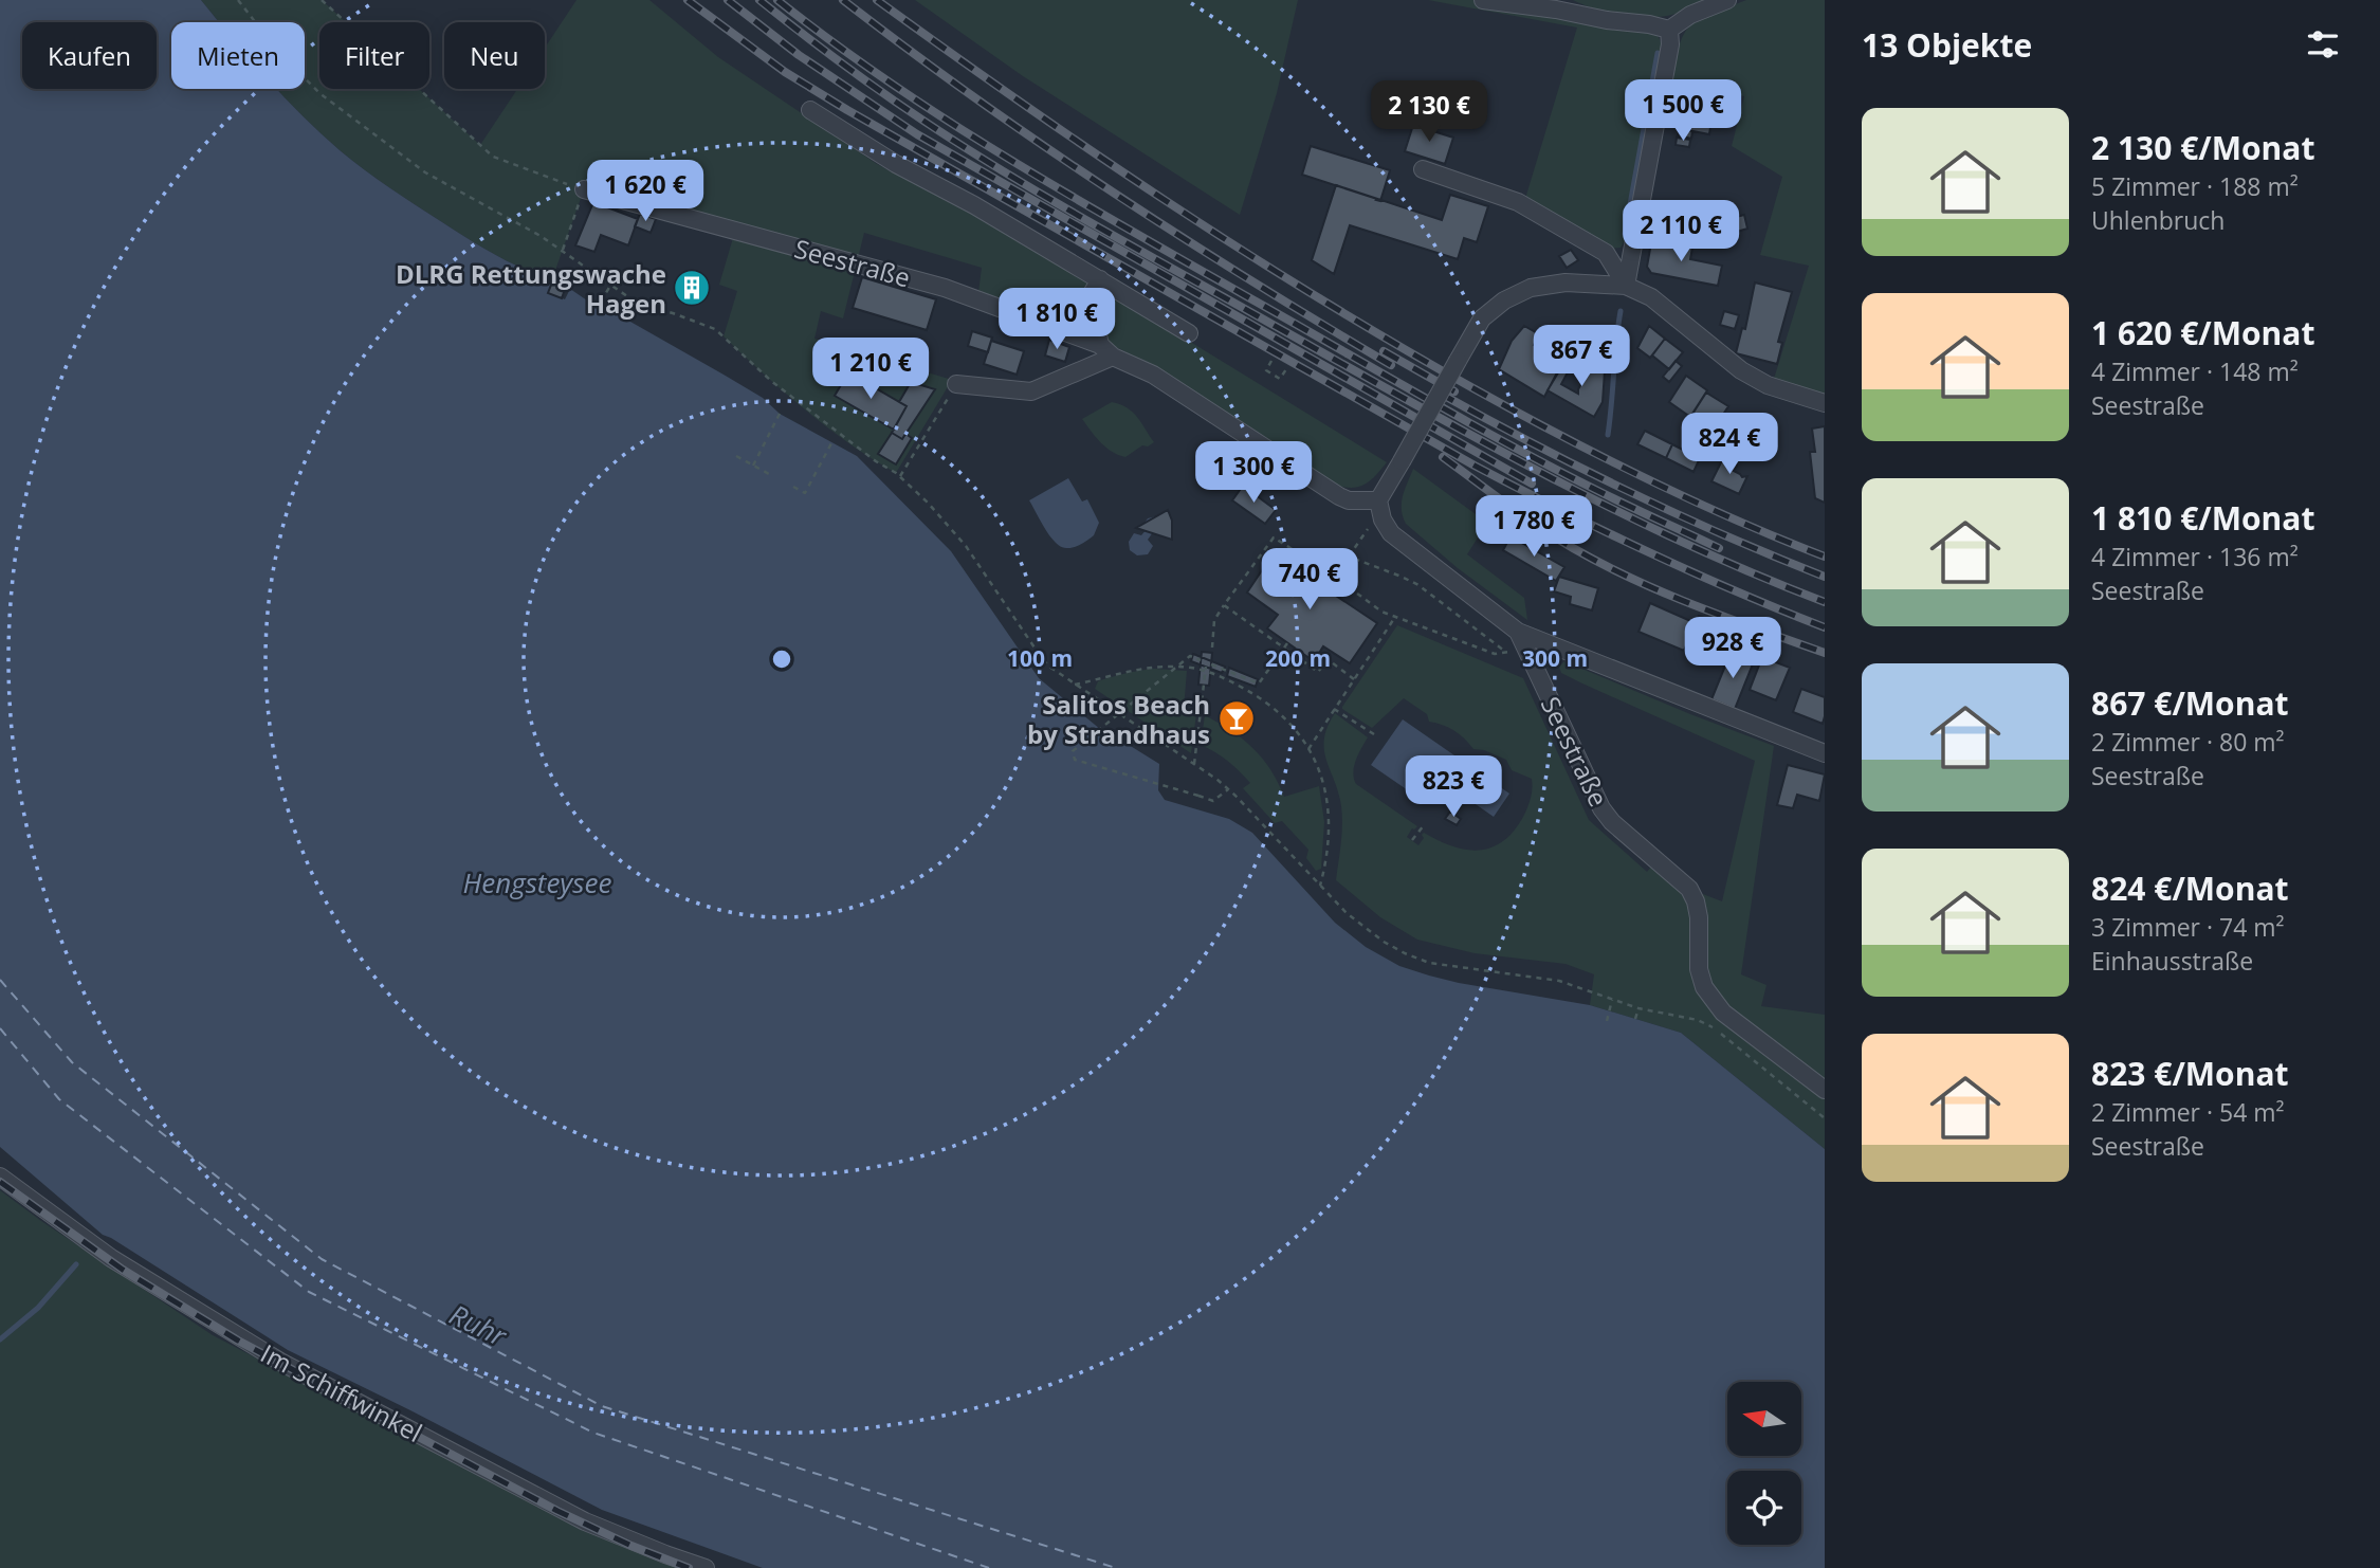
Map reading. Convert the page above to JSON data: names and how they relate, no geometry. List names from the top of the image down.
{
  "streets": {
    "street": ["Seestraße", "Im Schiffwinkel"]
  },
  "water": ["Hengsteysee", "Ruhr"],
  "places": {
    "building": ["DLRG Rettungswache Hagen"],
    "bar": ["Salitos Beach by Strandhaus"]
  },
  "north": "left",
  "page": {
    "heading": "13 Objekte",
    "chip": [
      "Kaufen",
      "Mieten",
      "Filter",
      "Neu"
    ],
    "price": [
      "1 500 €",
      "2 130 €",
      "1 620 €",
      "2 110 €",
      "1 810 €",
      "867 €",
      "1 210 €",
      "824 €",
      "1 300 €",
      "1 780 €",
      "740 €",
      "928 €",
      "823 €"
    ],
    "list": [
      {
        "name": "2 130 €/Monat",
        "note": "5 Zimmer · 188 m² · Uhlenbruch"
      },
      {
        "name": "1 620 €/Monat",
        "note": "4 Zimmer · 148 m² · Seestraße"
      },
      {
        "name": "1 810 €/Monat",
        "note": "4 Zimmer · 136 m² · Seestraße"
      },
      {
        "name": "867 €/Monat",
        "note": "2 Zimmer · 80 m² · Seestraße"
      },
      {
        "name": "824 €/Monat",
        "note": "3 Zimmer · 74 m² · Einhausstraße"
      },
      {
        "name": "823 €/Monat",
        "note": "2 Zimmer · 54 m² · Seestraße"
      }
    ]
  },
  "rings": ["100 m", "200 m", "300 m"]
}
